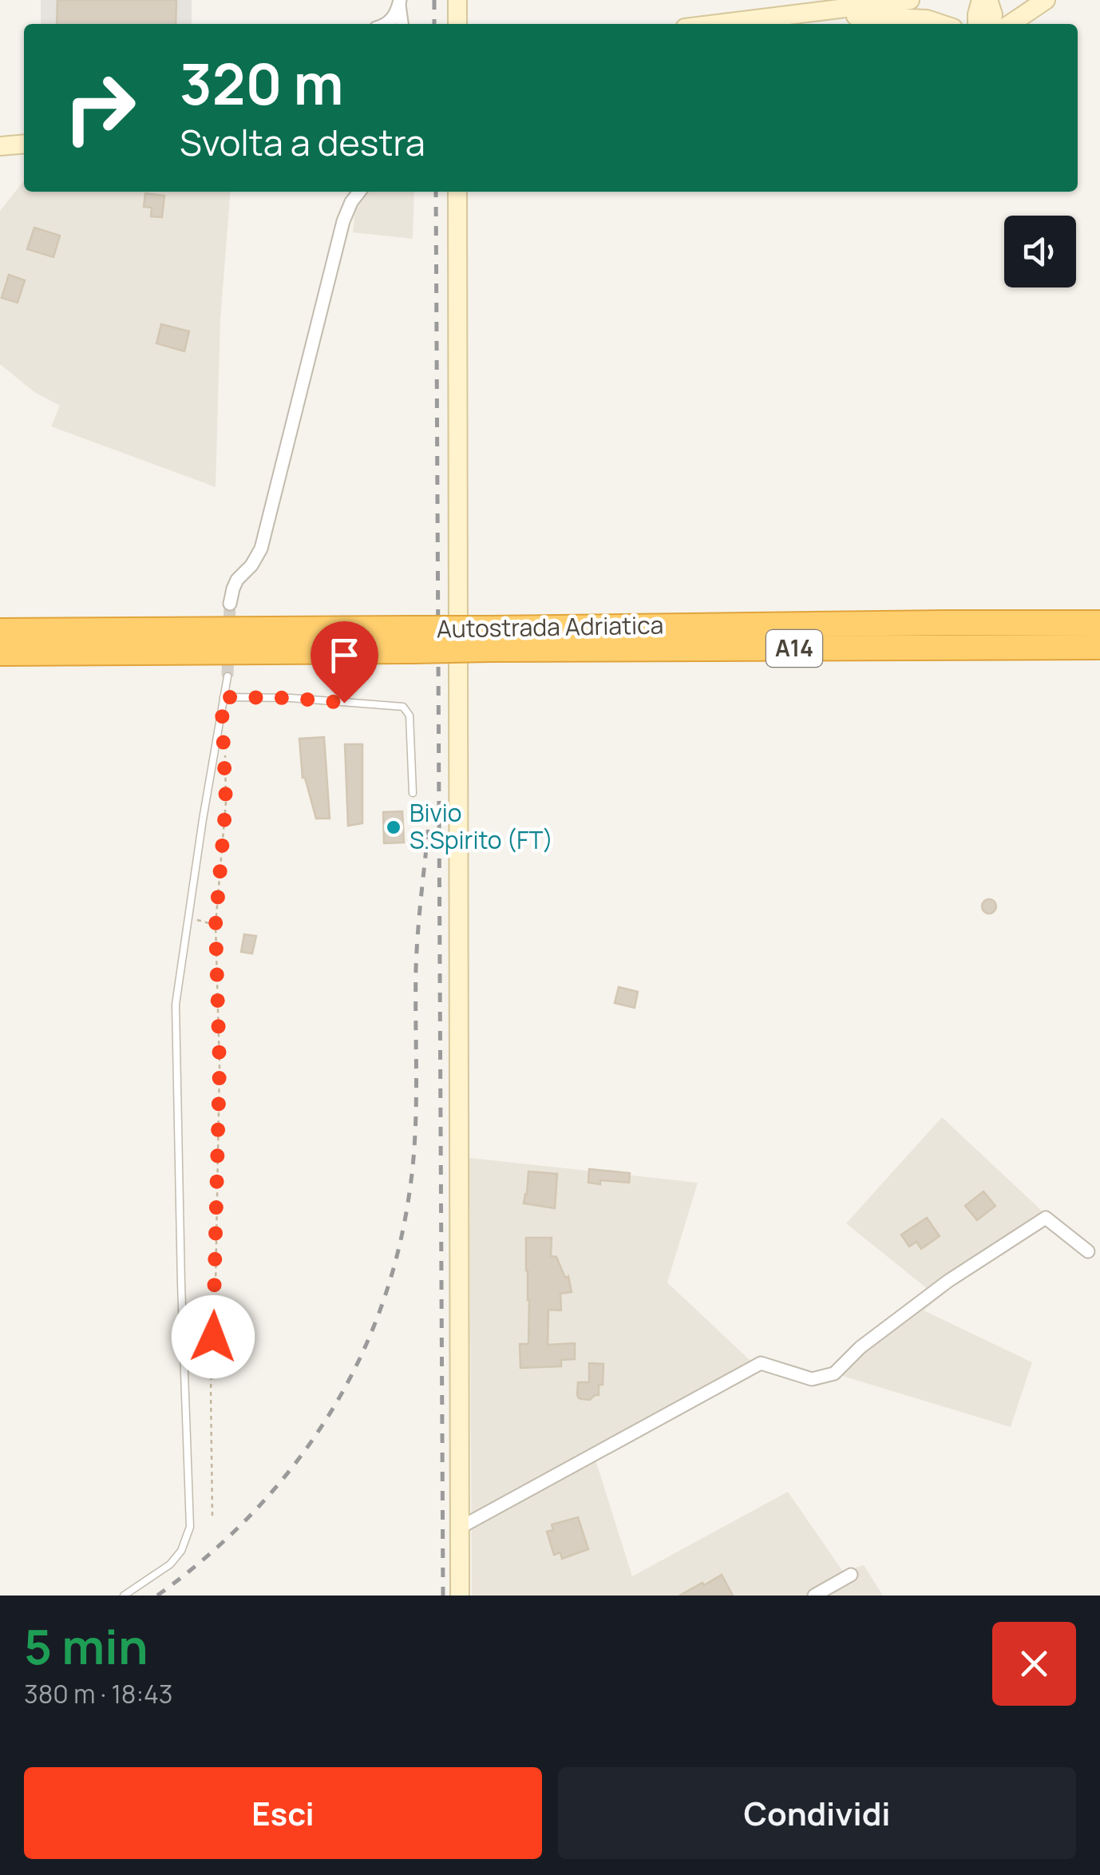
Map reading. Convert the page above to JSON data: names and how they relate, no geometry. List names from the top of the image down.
{
  "streets": {
    "highway": ["Autostrada Adriatica", "A14"]
  },
  "places": ["Bivio S.Spirito (FT)"],
  "page": {
    "turn": ["320 m", "Svolta a destra"],
    "heading": ["5 min", "380 m · 18:43"],
    "buttons": ["Esci", "Condividi"]
  }
}
